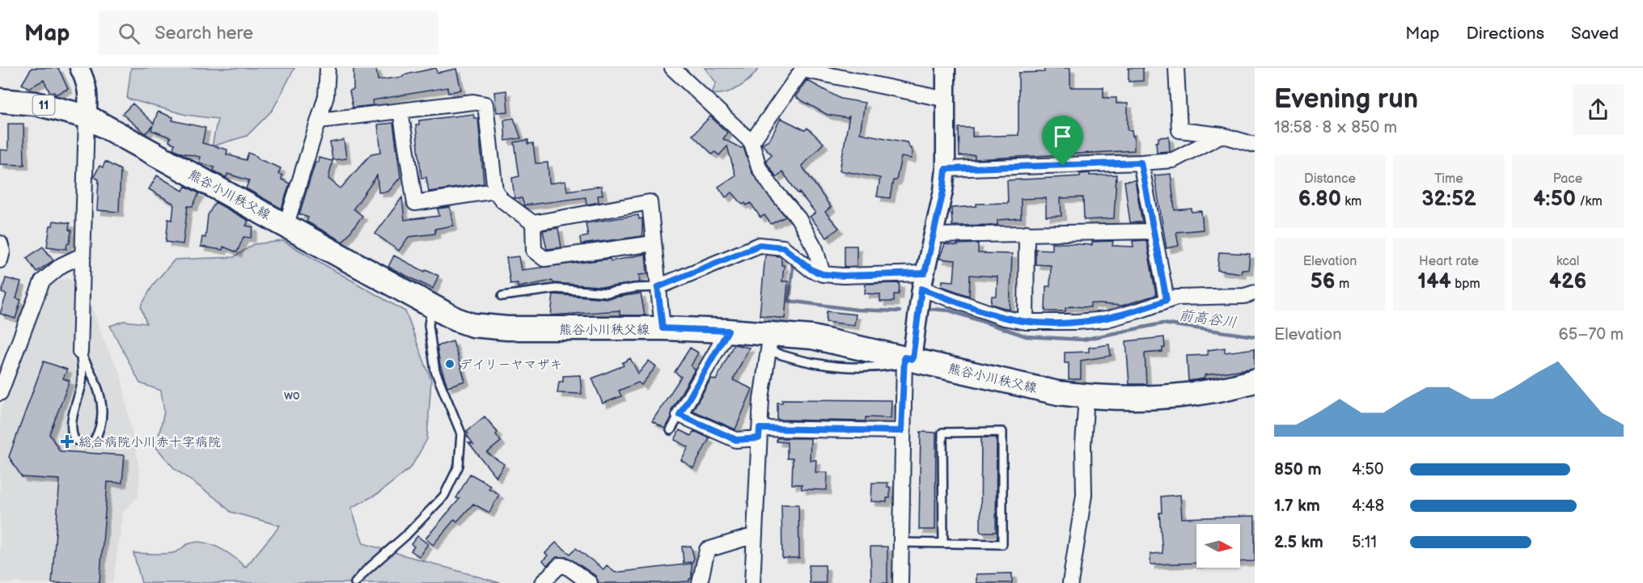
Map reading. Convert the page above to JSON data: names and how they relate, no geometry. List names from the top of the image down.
{
  "streets": {
    "main road": ["11", "熊谷小川秩父線"]
  },
  "water": ["前高谷川"],
  "parks": ["wo"],
  "places": {
    "other": ["デイリーヤマザキ"],
    "health": ["総合病院小川赤十字病院"]
  },
  "north": "right",
  "page": {
    "header": "Map",
    "search": "Search here",
    "nav": ["Map", "Directions", "Saved"],
    "heading": ["Evening run", "18:58 · 8 × 850 m"],
    "stats": [
      ["Distance", "6.80 km"],
      ["Time", "32:52"],
      ["Pace", "4:50 /km"],
      ["Elevation", "56 m"],
      ["Heart rate", "144 bpm"],
      ["kcal", "426"]
    ],
    "chart": ["Elevation", "65–70 m"],
    "list": [
      {
        "name": "850 m",
        "note": "4:50"
      },
      {
        "name": "1.7 km",
        "note": "4:48"
      },
      {
        "name": "2.5 km",
        "note": "5:11"
      }
    ]
  }
}
